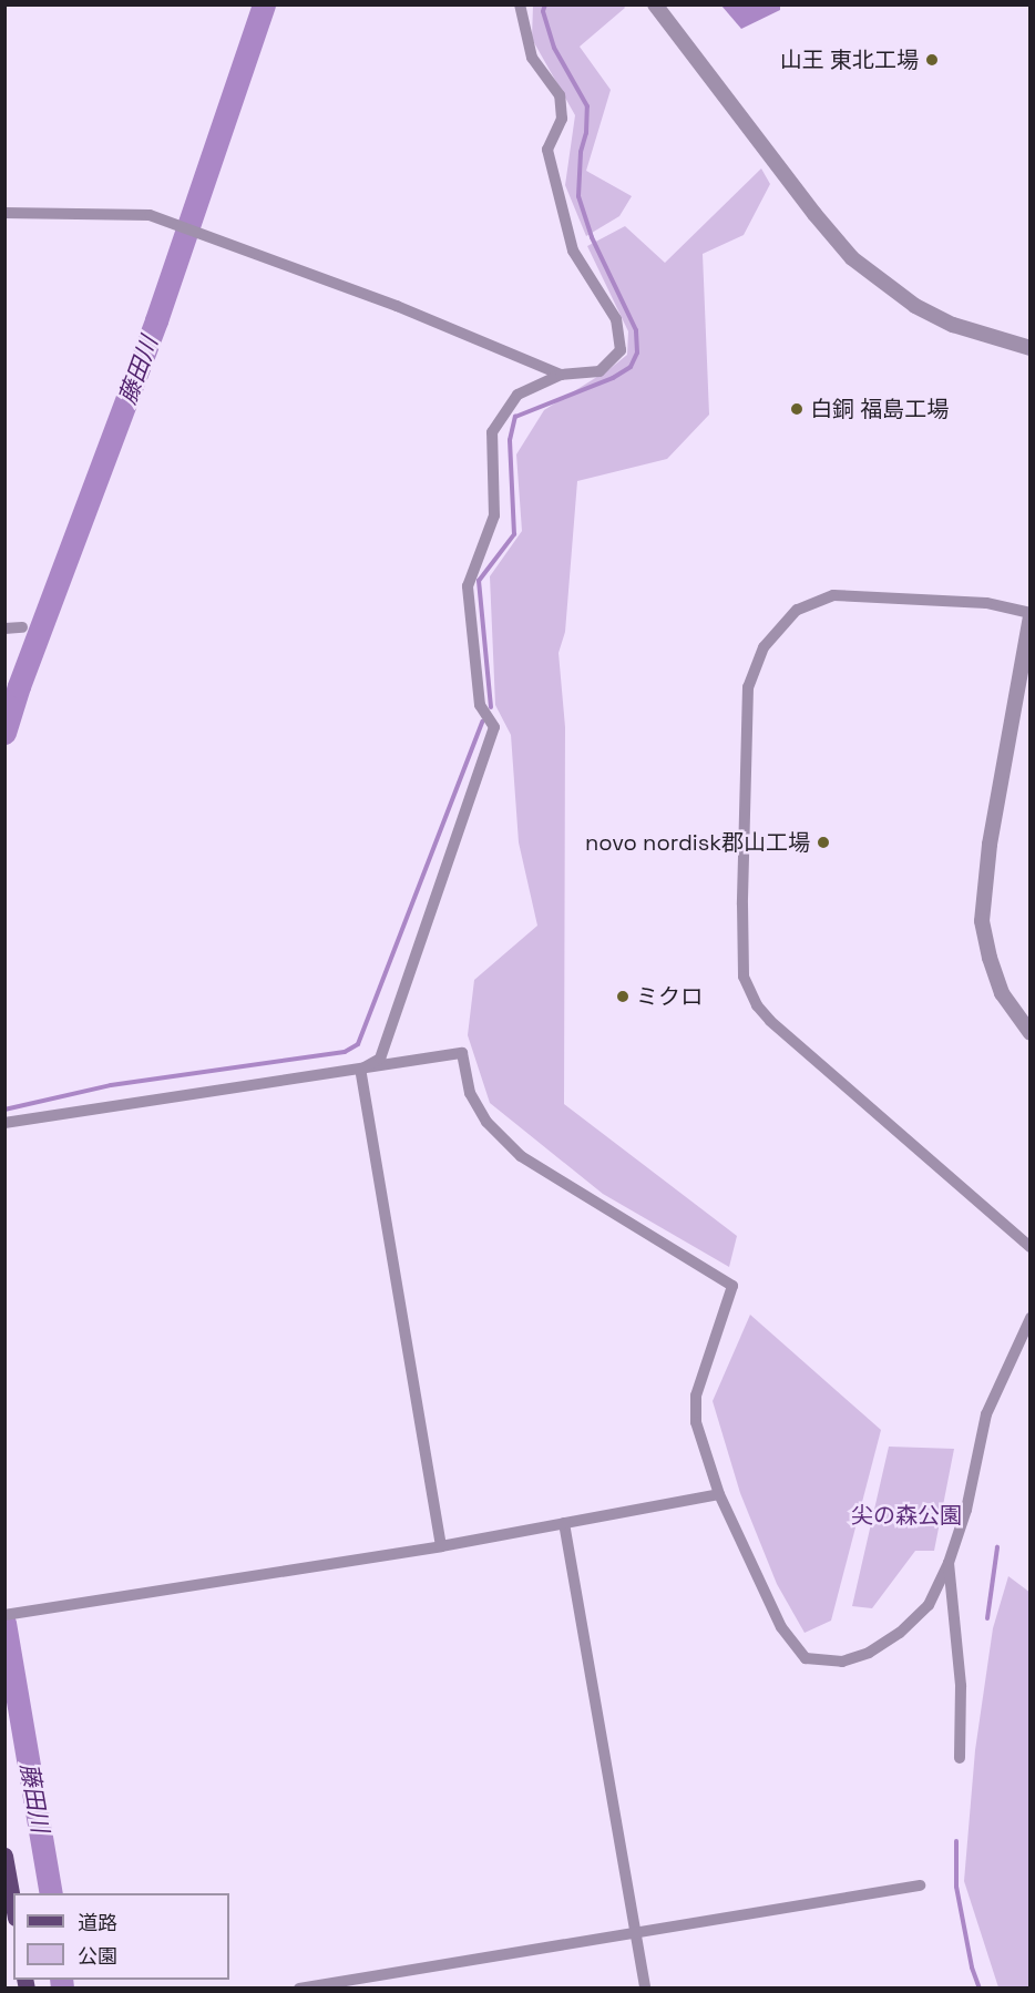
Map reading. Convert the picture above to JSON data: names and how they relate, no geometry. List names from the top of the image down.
{
  "water": ["藤田川"],
  "parks": ["尖の森公園"],
  "places": [
    "山王 東北工場",
    "白銅 福島工場",
    "novo nordisk郡山工場",
    "ミクロ"
  ],
  "legend": ["道路", "公園"]
}
